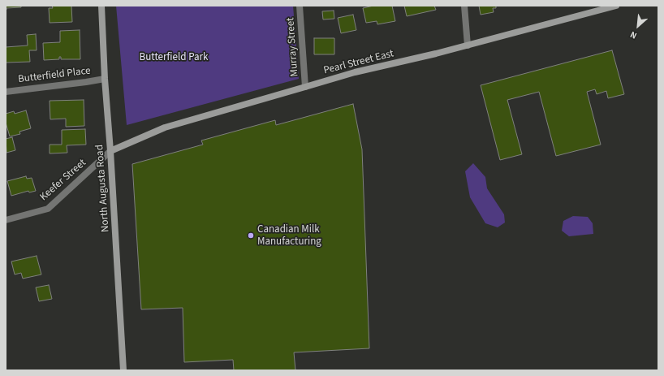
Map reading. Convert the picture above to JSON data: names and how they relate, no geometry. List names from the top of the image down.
{
  "streets": {
    "street": [
      "Murray Street",
      "Pearl Street East",
      "Butterfield Place",
      "Keefer Street",
      "North Augusta Road"
    ]
  },
  "crossings": [
    ["Murray Street", "Pearl Street East"],
    ["Pearl Street East", "Keefer Street"],
    ["Pearl Street East", "North Augusta Road"],
    ["Butterfield Place", "North Augusta Road"],
    ["Keefer Street", "North Augusta Road"]
  ],
  "parks": ["Butterfield Park"],
  "places": ["Canadian Milk Manufacturing"],
  "north": "bottom left"
}
